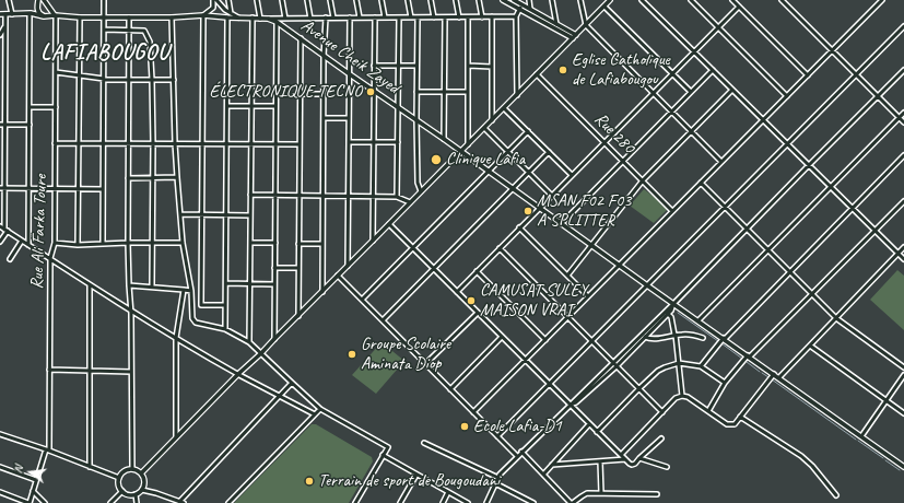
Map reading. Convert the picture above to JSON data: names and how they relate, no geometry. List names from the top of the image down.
{
  "streets": {
    "street": ["Avenue Cheik Zayed", "Rue 280", "Rue Ali Farka Toure"]
  },
  "crossings": [
    ["Avenue Cheik Zayed", "Rue Ali Farka Toure"]
  ],
  "districts": ["LAFIABOUGOU"],
  "places": [
    "Eglise Catholique de Lafiabougou",
    "ÉLECTRONIQUE TECNO",
    "Clinique Lafia",
    "MSAN F02 F03 A SPLITTER",
    "CAMUSAT SULEY MAISON VRAI",
    "Groupe Scolaire Aminata Diop",
    "Ecole Lafia-D1",
    "Terrain de sport de Bougoudani"
  ],
  "north": "left"
}
